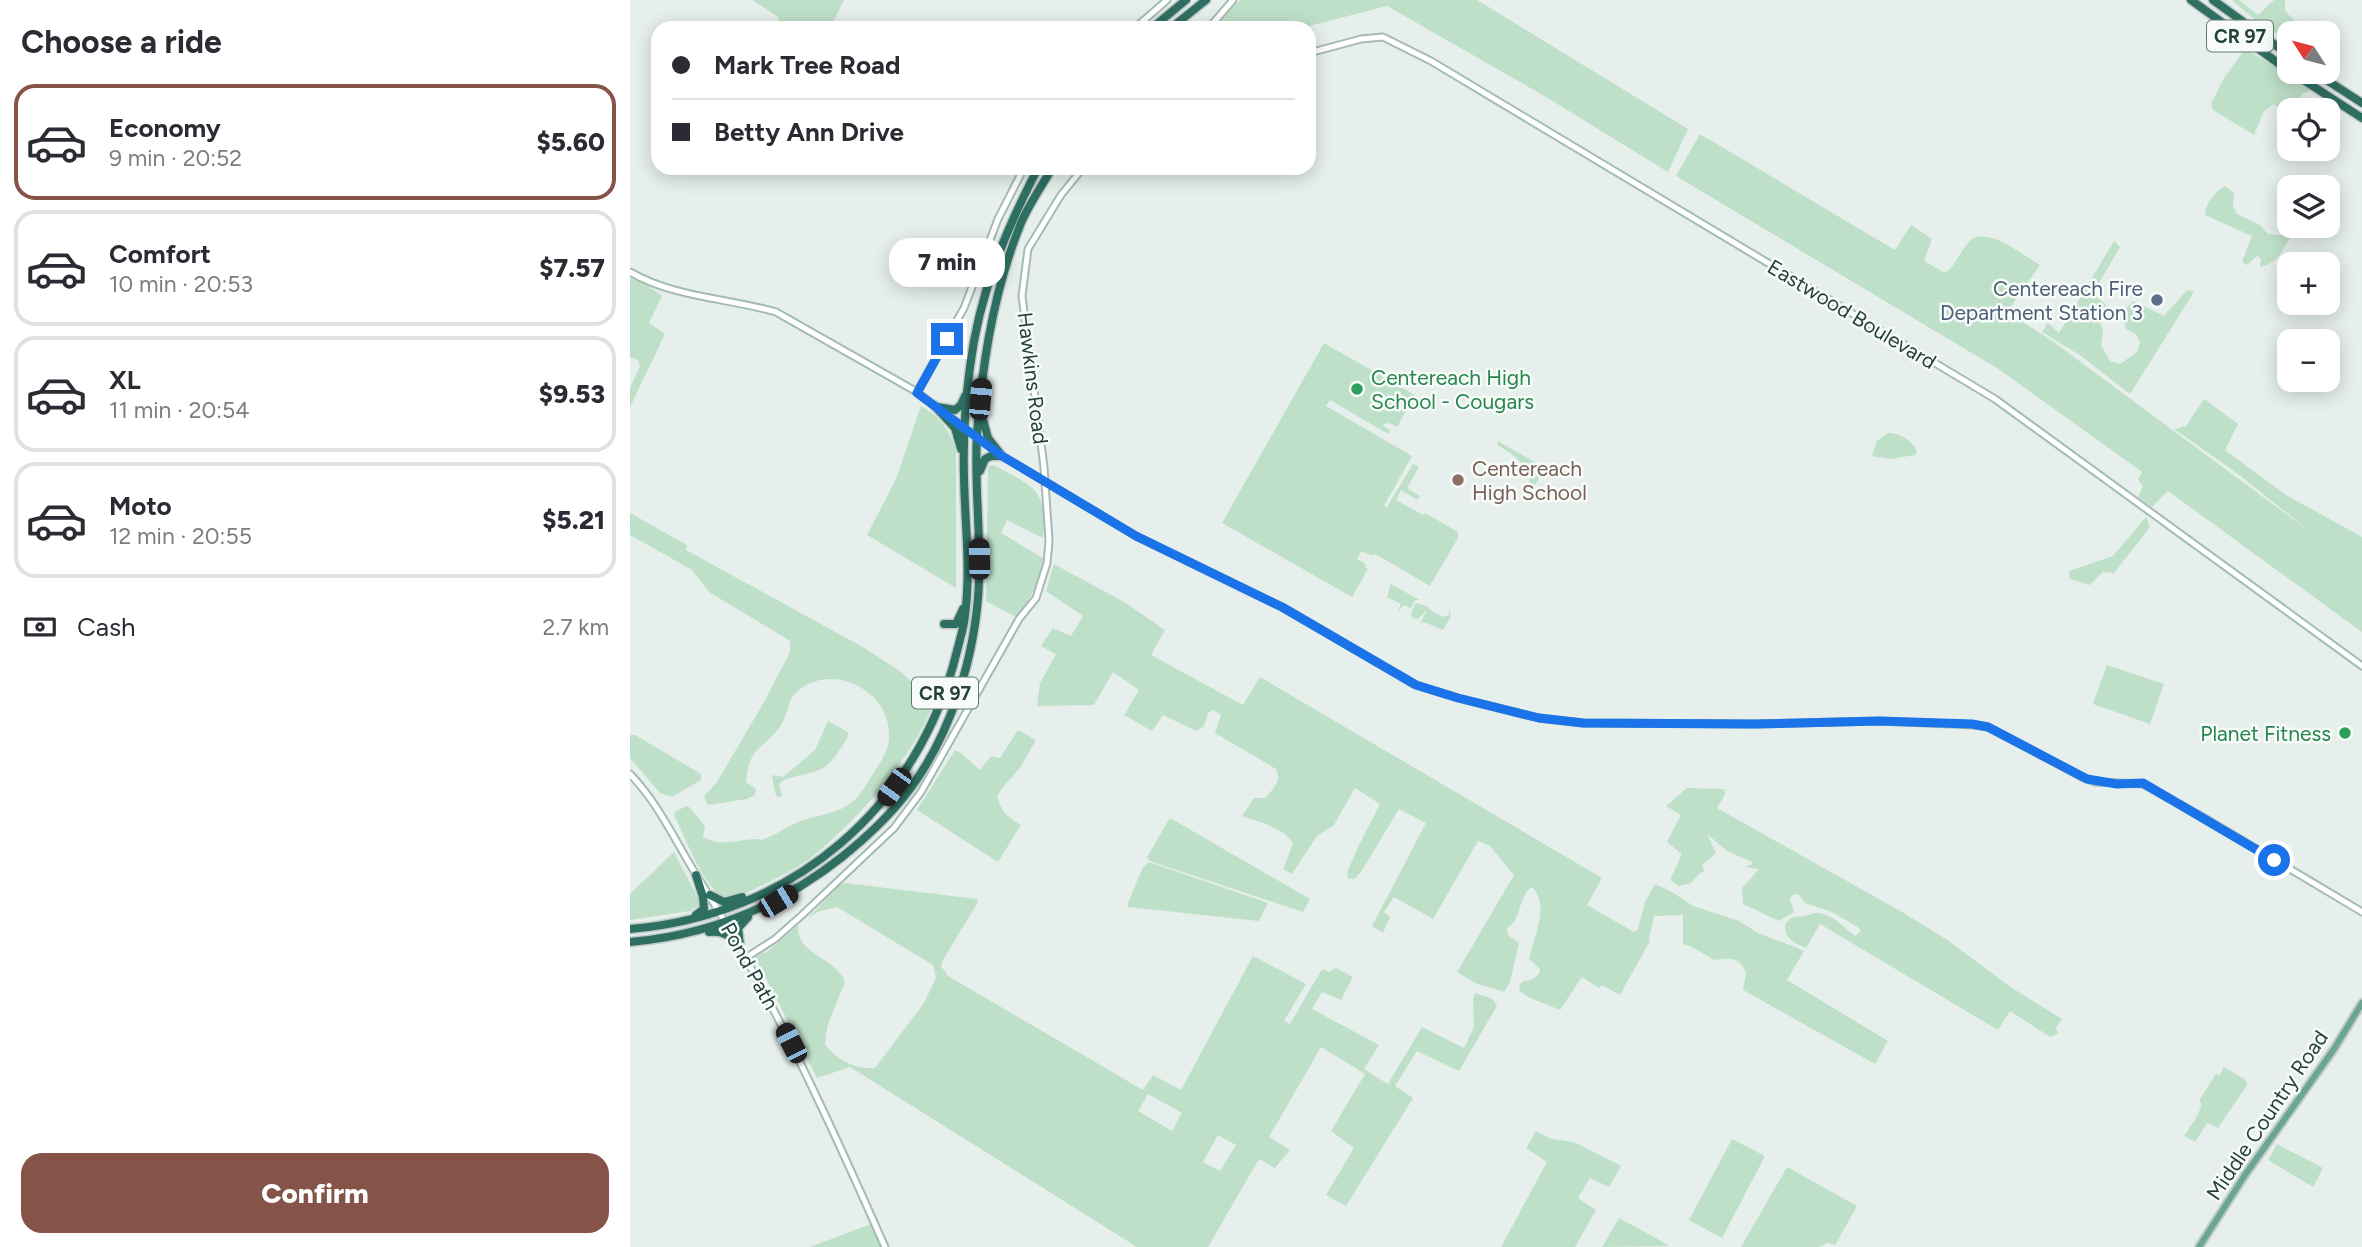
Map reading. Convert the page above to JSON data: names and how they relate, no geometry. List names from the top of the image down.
{
  "streets": {
    "highway": ["CR 97"],
    "main road": ["Middle Country Road"],
    "street": ["Eastwood Boulevard", "Hawkins Road", "Pond Path"]
  },
  "crossings": [
    ["CR 97", "Pond Path"],
    ["Hawkins Road", "Pond Path"]
  ],
  "places": [
    "Centereach Fire Department Station 3",
    "Centereach High School - Cougars",
    "Centereach High School",
    "Planet Fitness"
  ],
  "north": "top left",
  "page": {
    "heading": "Choose a ride",
    "map_buttons": ["+", "−"],
    "banner": ["Mark Tree Road", "Betty Ann Drive"],
    "list": [
      {
        "name": "Economy",
        "note": "9 min · 20:52",
        "value": "$5.60"
      },
      {
        "name": "Comfort",
        "note": "10 min · 20:53",
        "value": "$7.57"
      },
      {
        "name": "XL",
        "note": "11 min · 20:54",
        "value": "$9.53"
      },
      {
        "name": "Moto",
        "note": "12 min · 20:55",
        "value": "$5.21"
      }
    ],
    "bubble": "7 min",
    "pay": ["Cash", "2.7 km"],
    "buttons": "Confirm"
  }
}
